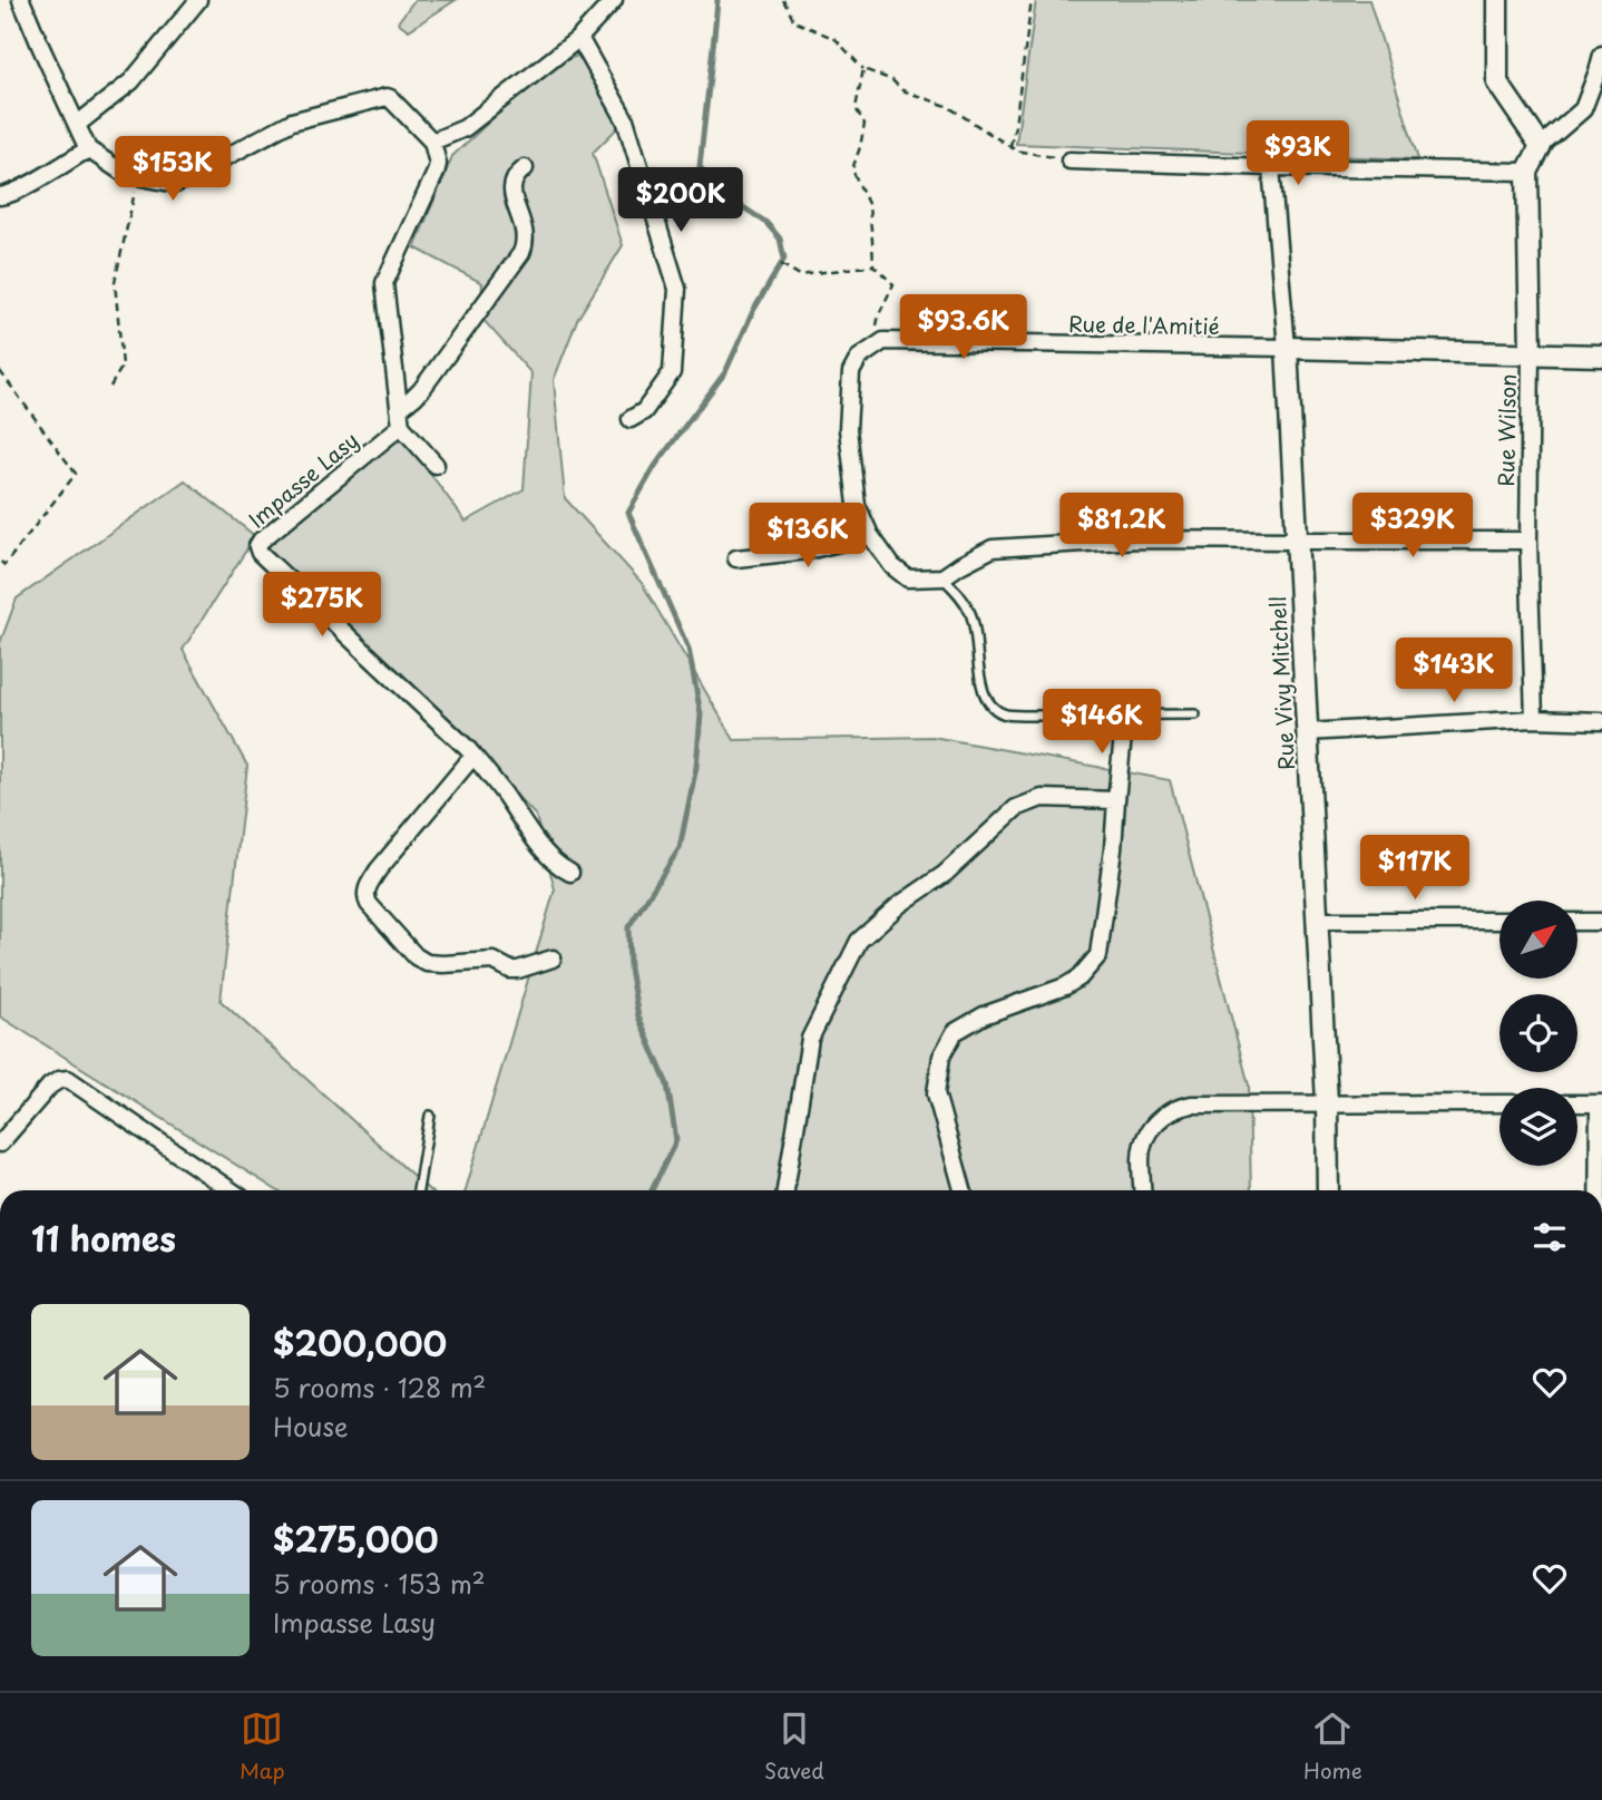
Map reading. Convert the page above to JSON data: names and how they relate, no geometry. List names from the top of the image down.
{
  "streets": {
    "street": [
      "Rue de l'Amitié",
      "Rue Wilson",
      "Impasse Lasy",
      "Rue Vivy Mitchell"
    ]
  },
  "crossings": [
    ["Rue de l'Amitié", "Rue Vivy Mitchell"]
  ],
  "north": "top right",
  "page": {
    "price": [
      "$93K",
      "$153K",
      "$200K",
      "$93.6K",
      "$81.2K",
      "$329K",
      "$136K",
      "$275K",
      "$143K",
      "$146K",
      "$117K"
    ],
    "heading": "11 homes",
    "list": [
      {
        "name": "$200,000",
        "note": "5 rooms · 128 m² · House"
      },
      {
        "name": "$275,000",
        "note": "5 rooms · 153 m² · Impasse Lasy"
      }
    ],
    "tabs": ["Map", "Saved", "Home"]
  }
}
